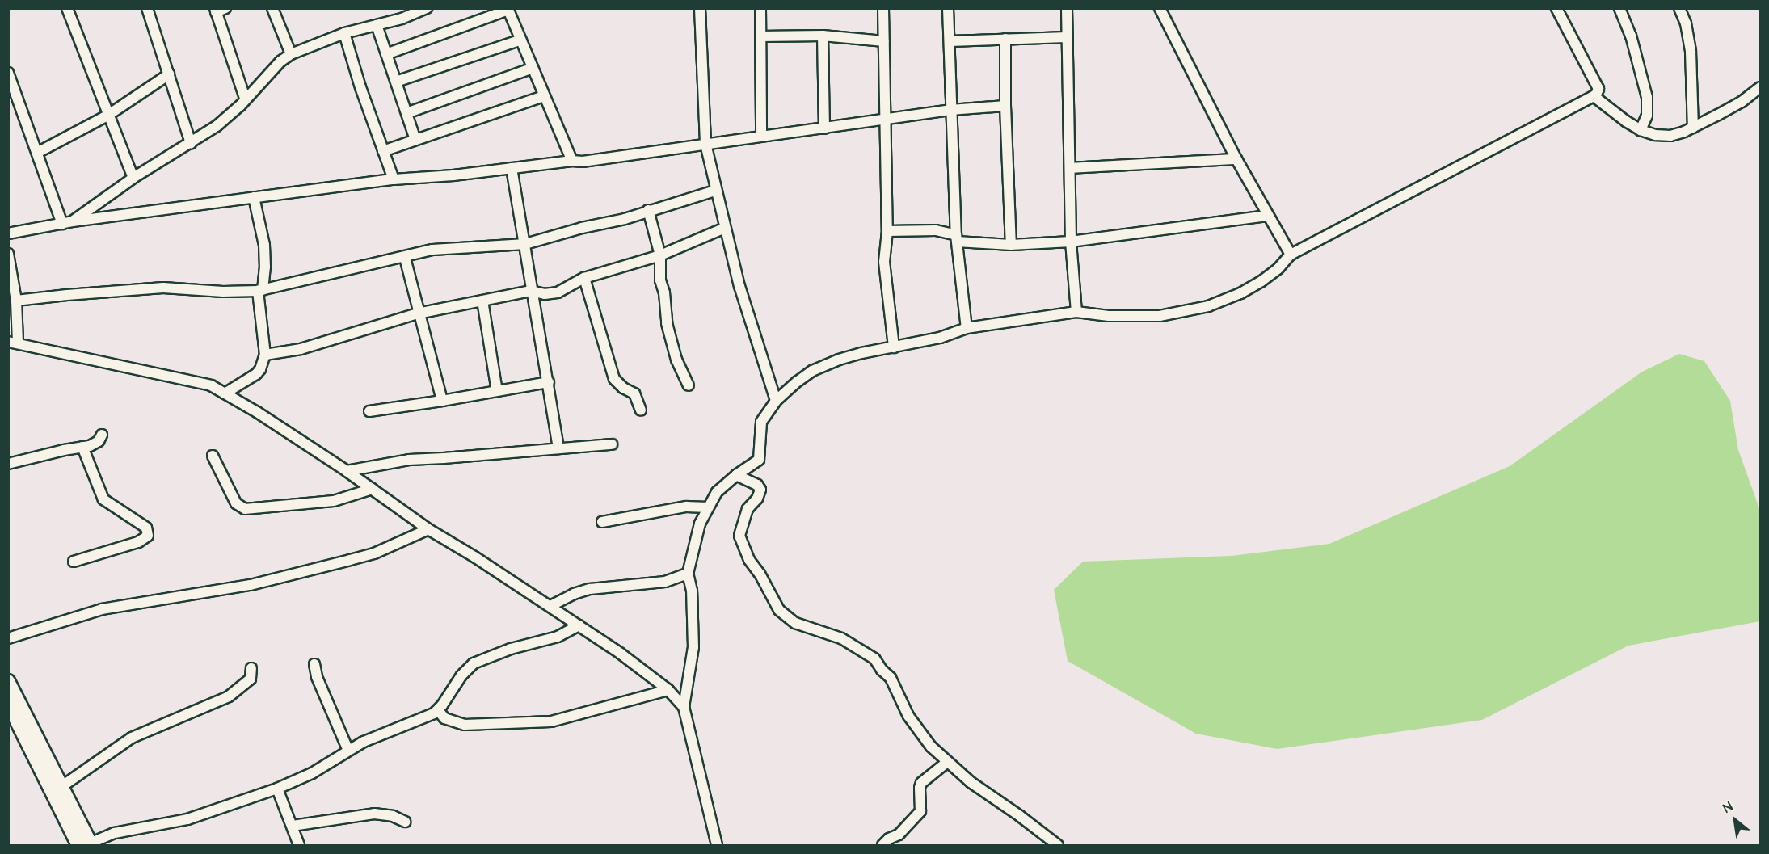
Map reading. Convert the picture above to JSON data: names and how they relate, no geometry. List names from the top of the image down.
{
  "north": "top left"
}
